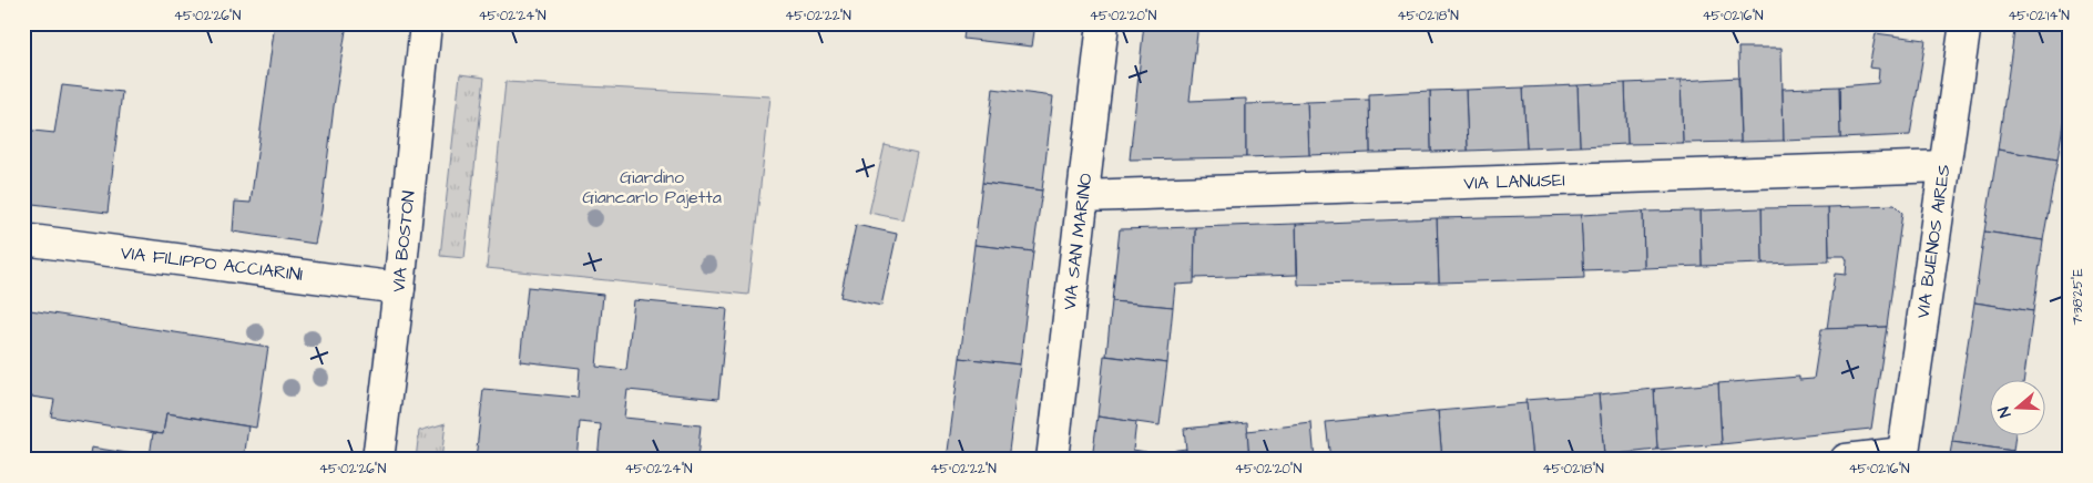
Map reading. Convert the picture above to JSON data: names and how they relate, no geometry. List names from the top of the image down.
{
  "streets": {
    "street": [
      "VIA LANUSEI",
      "VIA BOSTON",
      "VIA SAN MARINO",
      "VIA BUENOS AIRES",
      "VIA FILIPPO ACCIARINI"
    ]
  },
  "crossings": [
    ["VIA LANUSEI", "VIA SAN MARINO"],
    ["VIA LANUSEI", "VIA BUENOS AIRES"],
    ["VIA BOSTON", "VIA FILIPPO ACCIARINI"]
  ],
  "parks": ["Giardino Giancarlo Pajetta"],
  "north": "left",
  "coordinates": [
    "45°02'26\"N",
    "45°02'24\"N",
    "45°02'22\"N",
    "45°02'20\"N",
    "45°02'18\"N",
    "45°02'16\"N",
    "45°02'14\"N",
    "7°38'25\"E"
  ]
}
